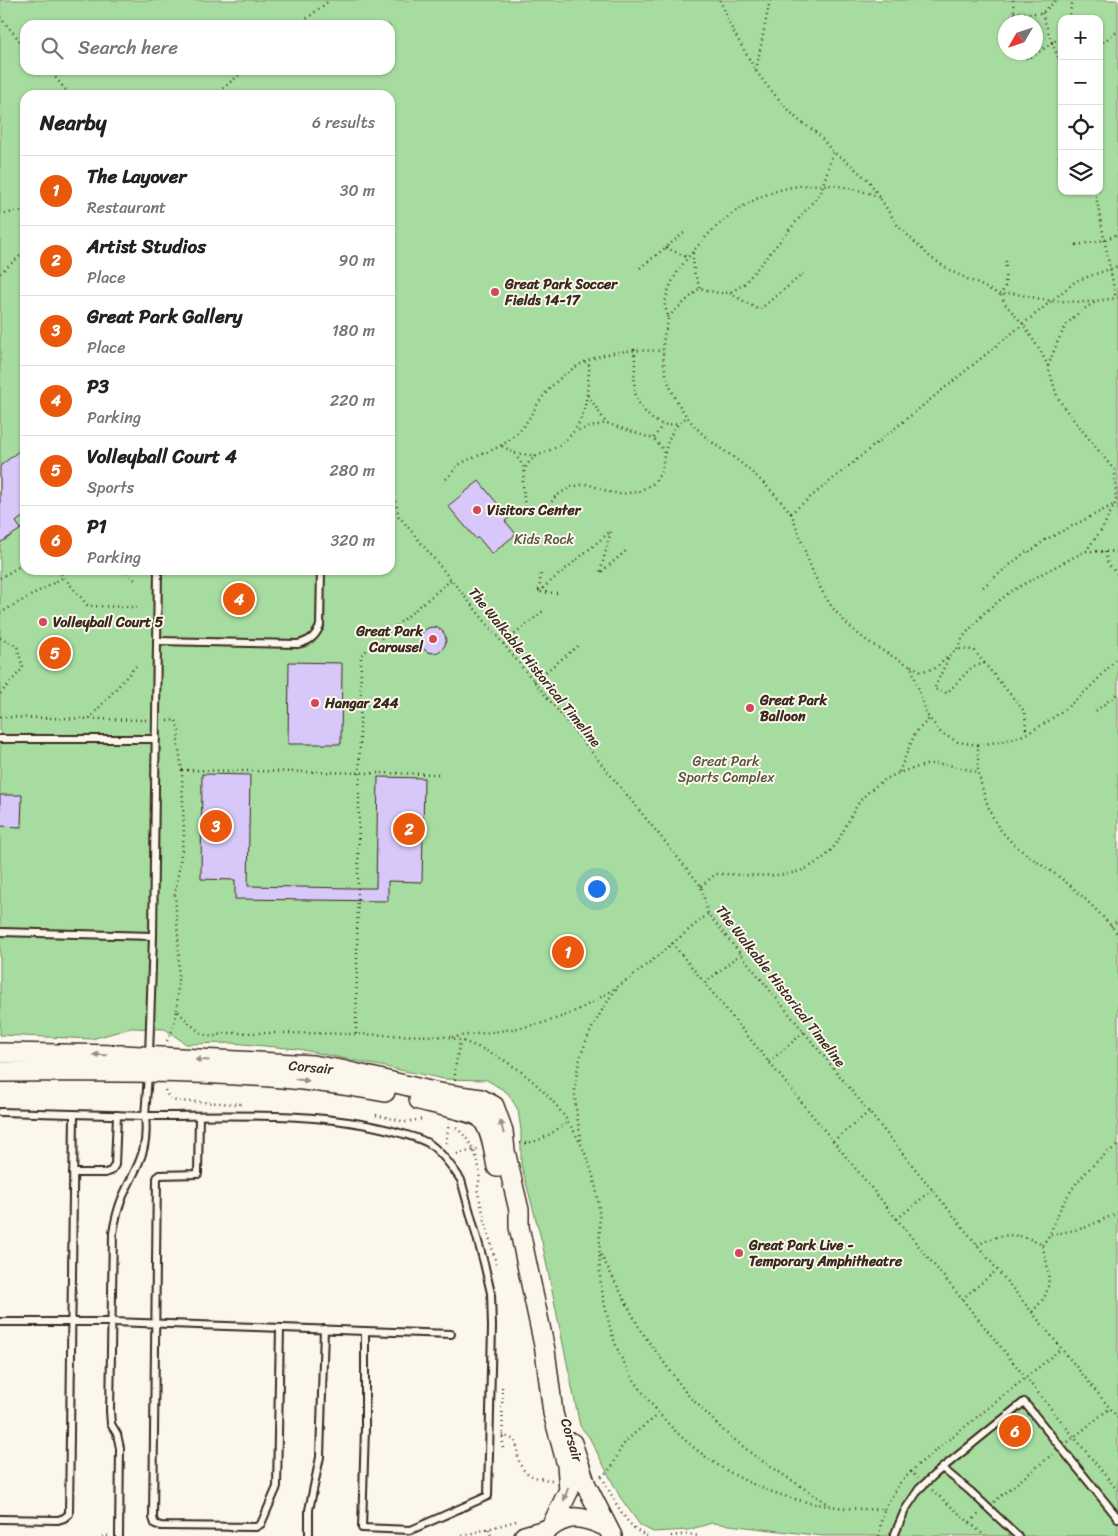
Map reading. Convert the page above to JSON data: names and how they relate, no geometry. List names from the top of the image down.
{
  "streets": {
    "street": ["Corsair"],
    "path": ["The Walkable Historical Timeline"]
  },
  "parks": ["Kids Rock", "Great Park Sports Complex"],
  "places": [
    "Great Park Soccer Fields 14-17",
    "Visitors Center",
    "Volleyball Court 5",
    "Great Park Carousel",
    "Hangar 244",
    "Great Park Balloon",
    "Great Park Live - Temporary Amphitheatre"
  ],
  "north": "bottom left",
  "page": {
    "map_buttons": ["+", "−"],
    "search": "Search here",
    "heading": ["Nearby", "6 results"],
    "list": [
      {
        "mark": "1",
        "name": "The Layover",
        "note": "Restaurant",
        "value": "30 m"
      },
      {
        "mark": "2",
        "name": "Artist Studios",
        "note": "Place",
        "value": "90 m"
      },
      {
        "mark": "3",
        "name": "Great Park Gallery",
        "note": "Place",
        "value": "180 m"
      },
      {
        "mark": "4",
        "name": "P3",
        "note": "Parking",
        "value": "220 m"
      },
      {
        "mark": "5",
        "name": "Volleyball Court 4",
        "note": "Sports",
        "value": "280 m"
      },
      {
        "mark": "6",
        "name": "P1",
        "note": "Parking",
        "value": "320 m"
      }
    ],
    "pins": [
      "4",
      "5",
      "3",
      "2",
      "1",
      "6"
    ]
  }
}
